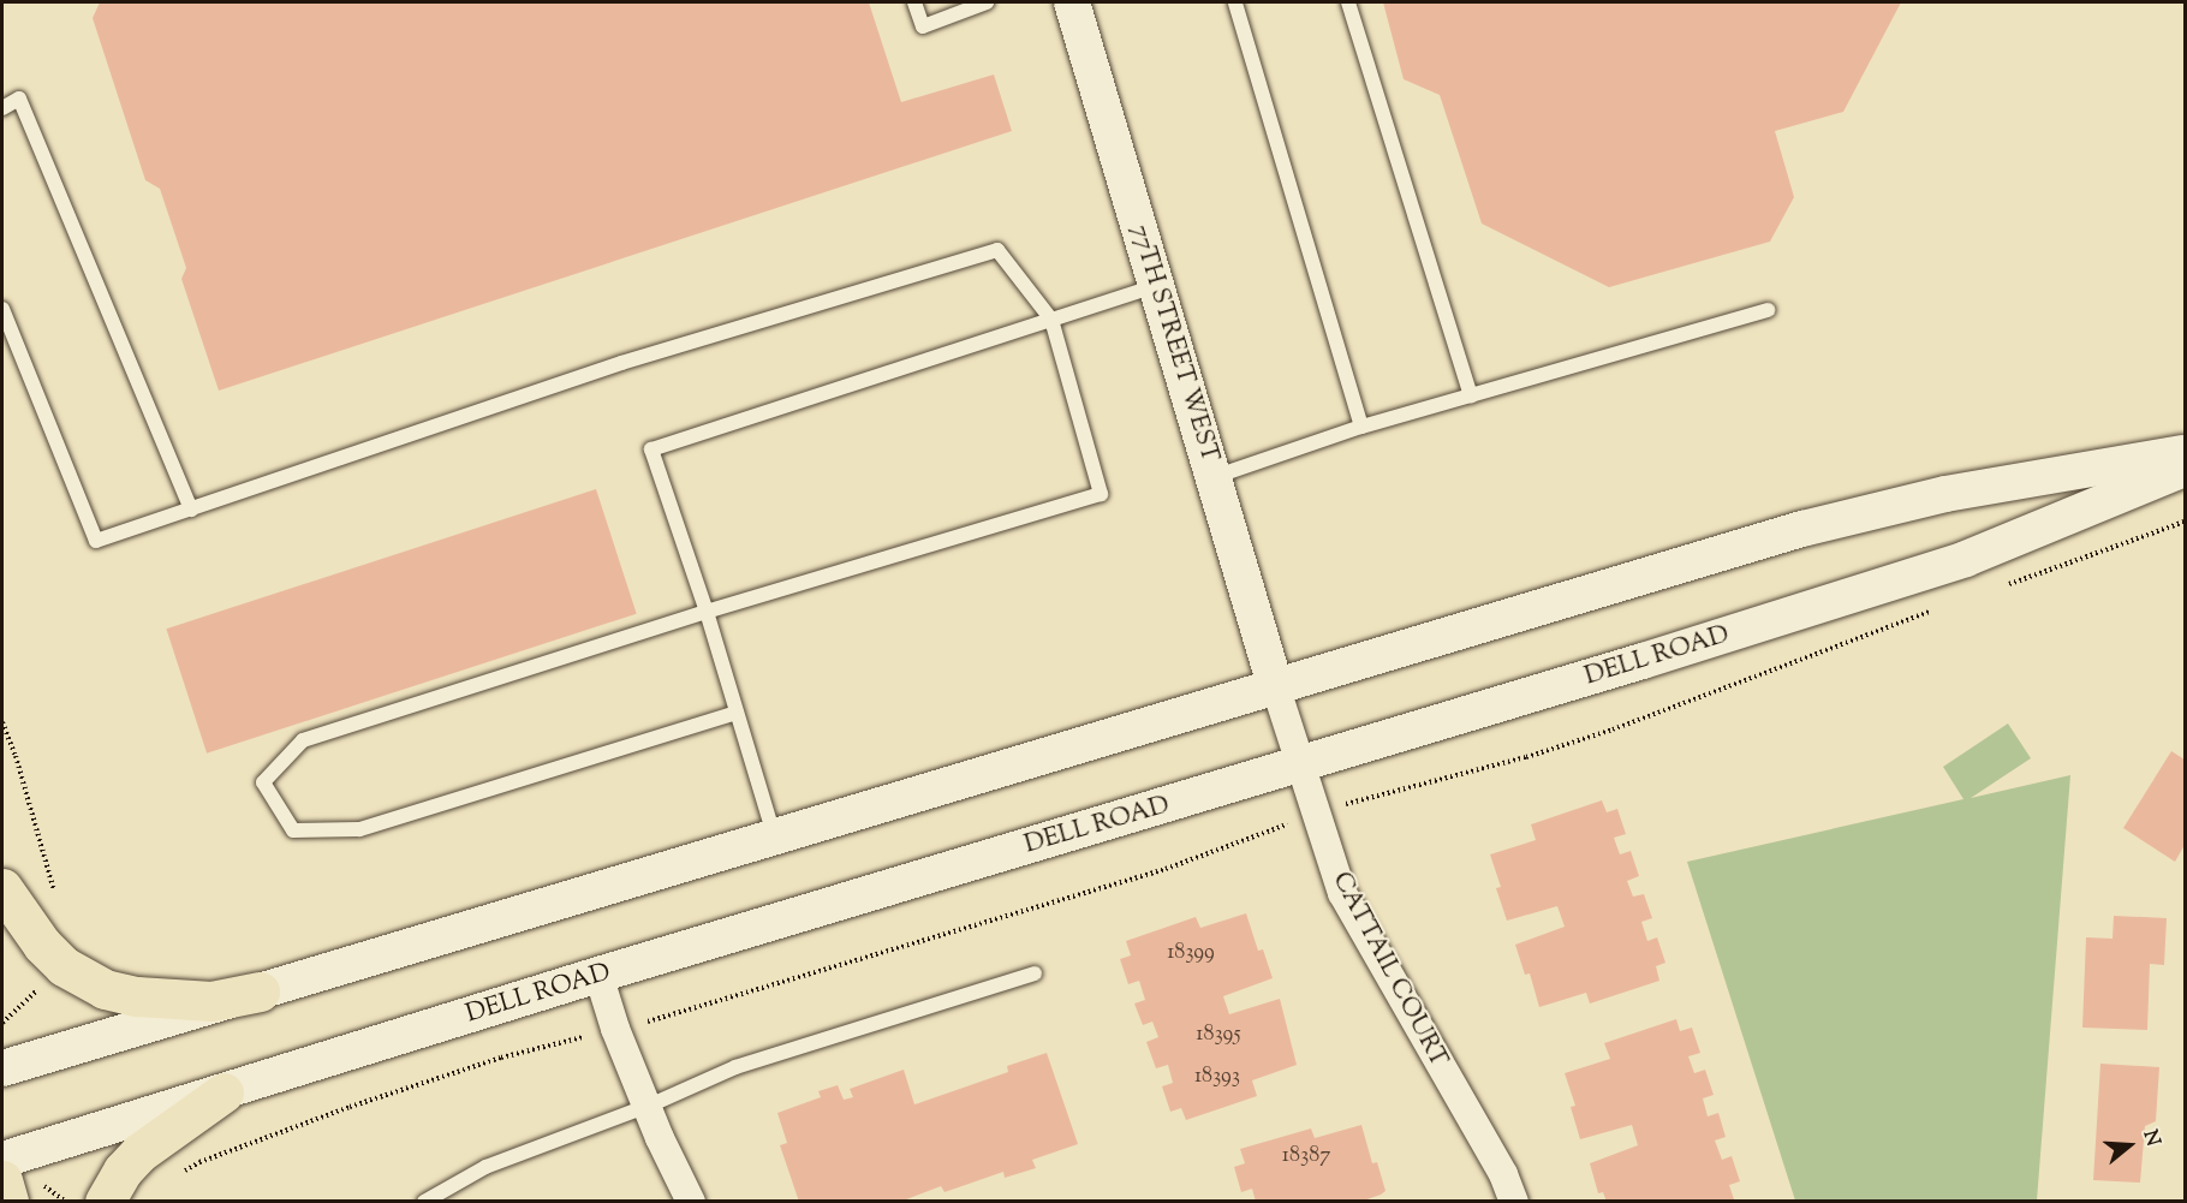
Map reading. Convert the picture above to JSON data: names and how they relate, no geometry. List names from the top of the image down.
{
  "streets": {
    "street": ["77TH STREET WEST", "DELL ROAD", "CATTAIL COURT"]
  },
  "crossings": [
    ["77TH STREET WEST", "CATTAIL COURT"],
    ["DELL ROAD", "CATTAIL COURT"]
  ],
  "house_numbers": [
    "18399",
    "18395",
    "18393",
    "18387"
  ],
  "north": "right"
}
